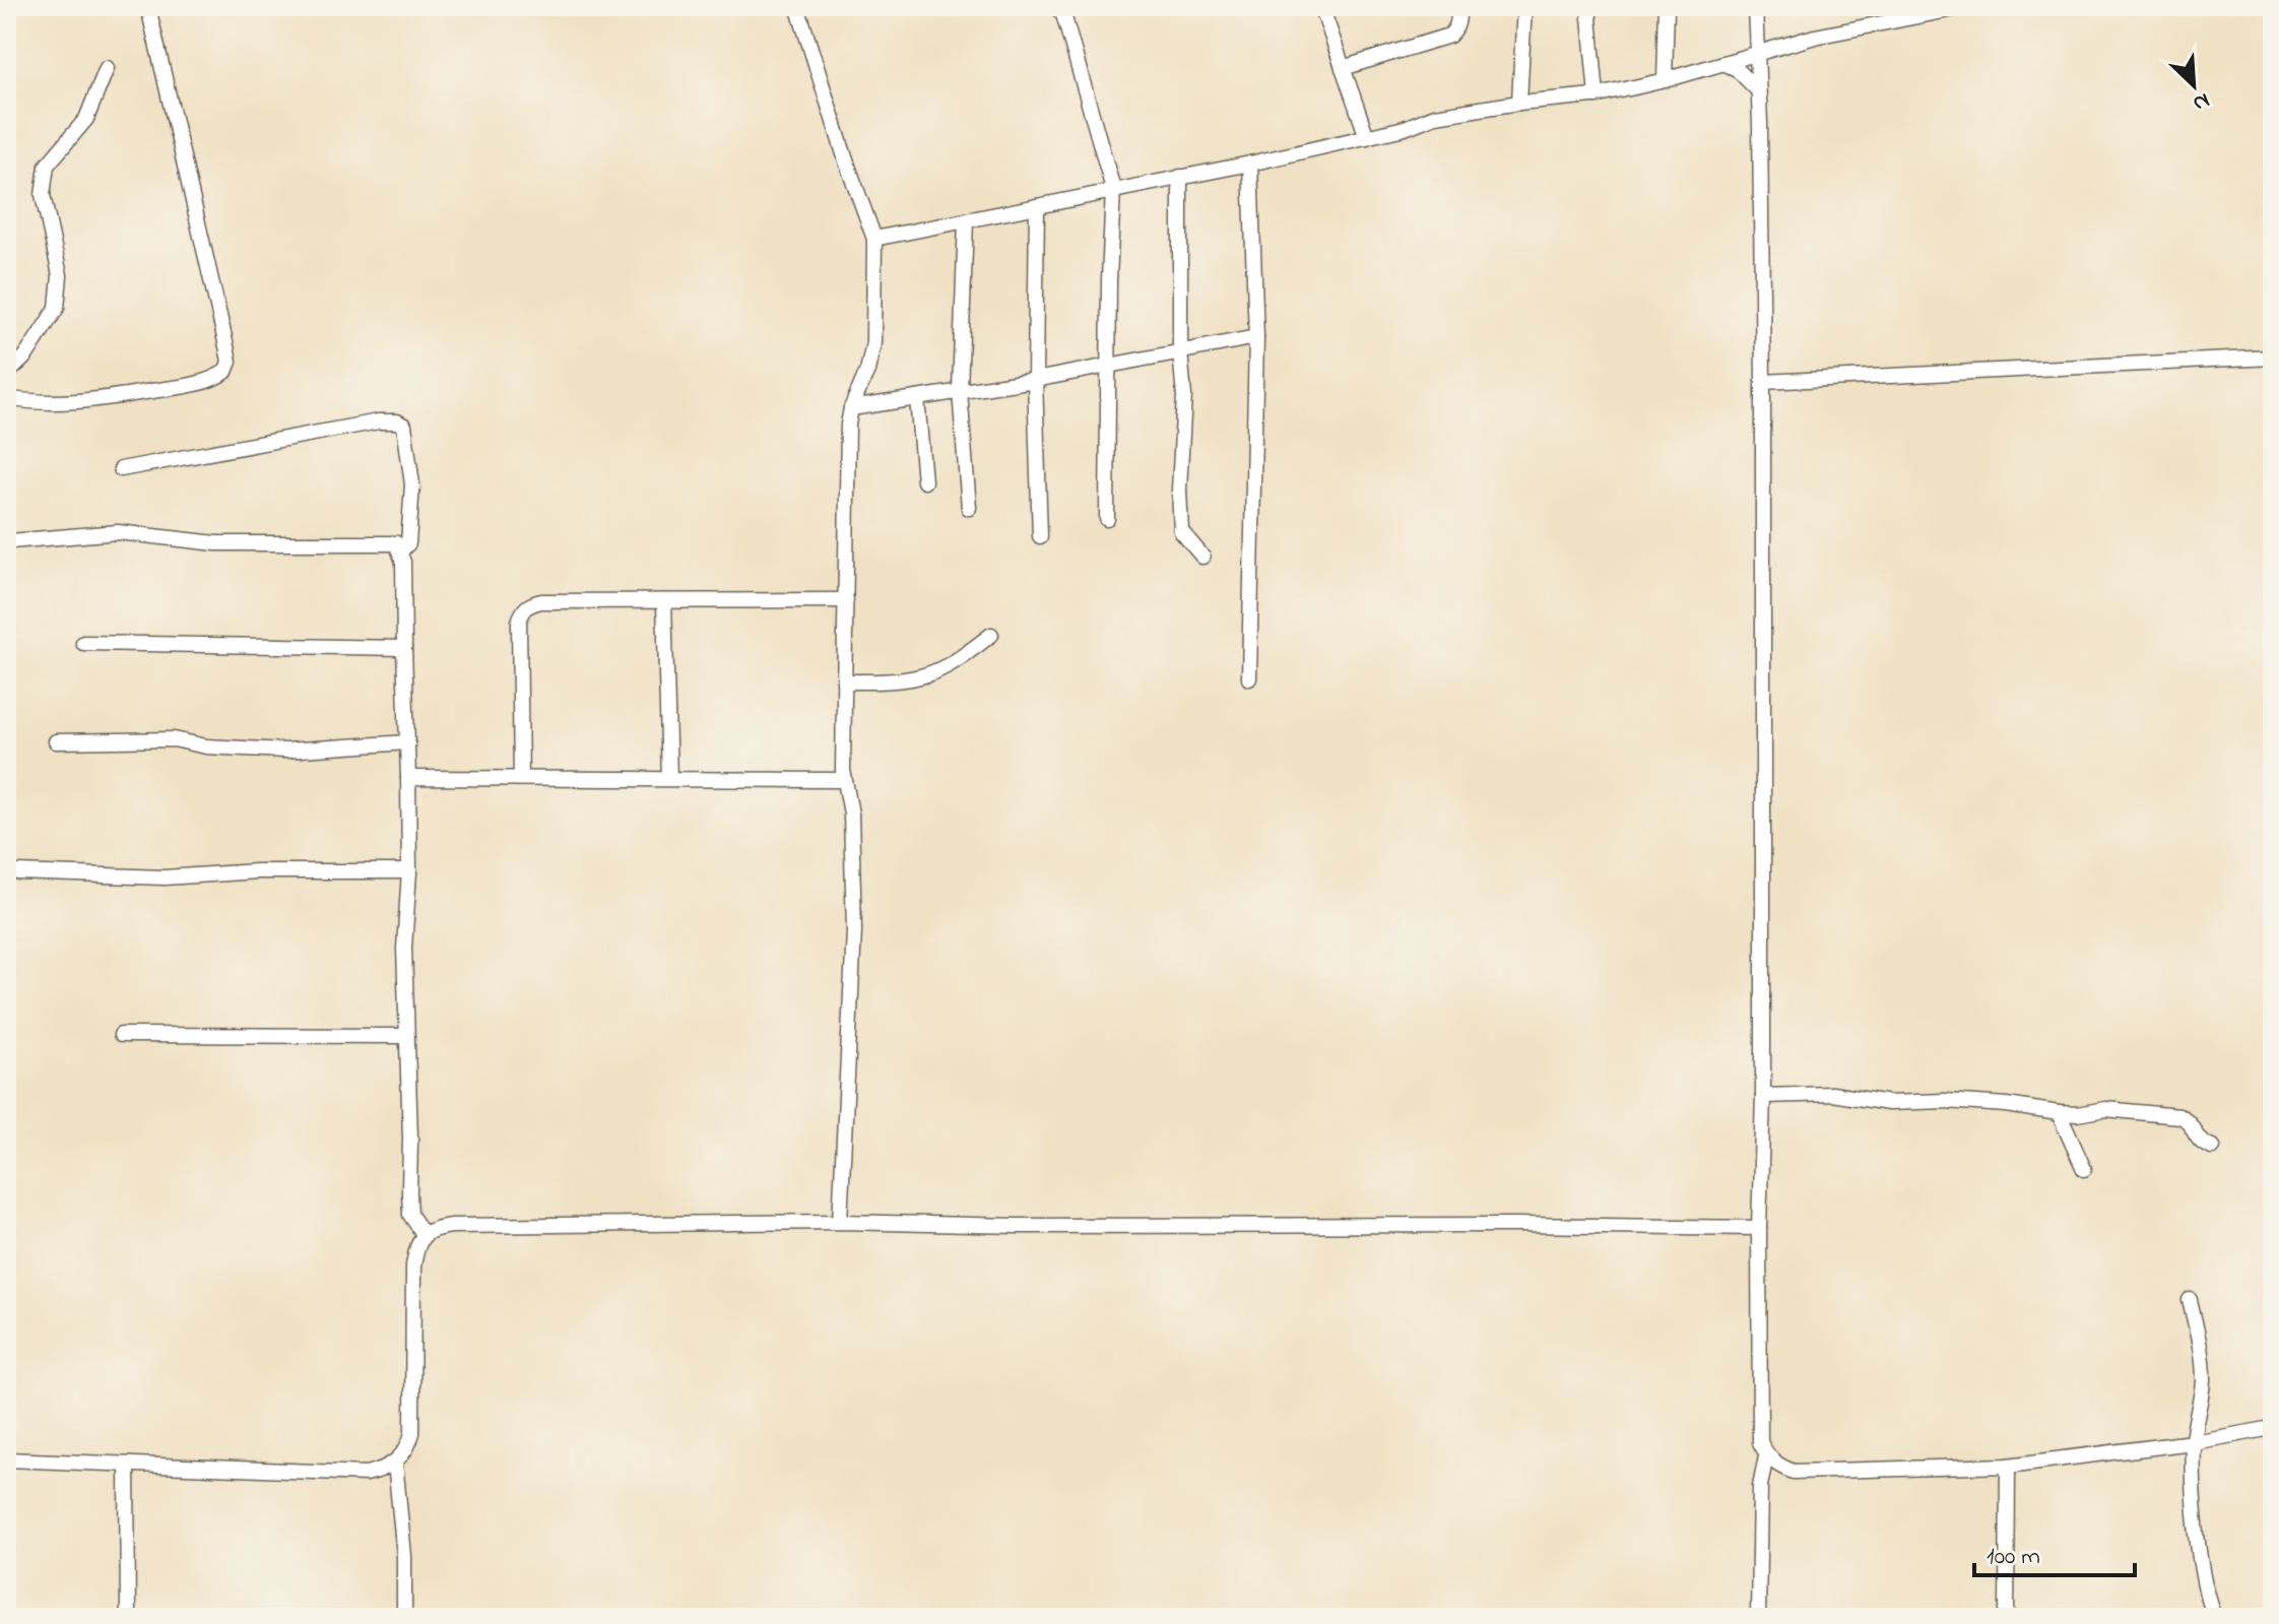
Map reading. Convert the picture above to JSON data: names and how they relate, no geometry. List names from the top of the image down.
{
  "scale_bar": "100 m",
  "north": "bottom right"
}
